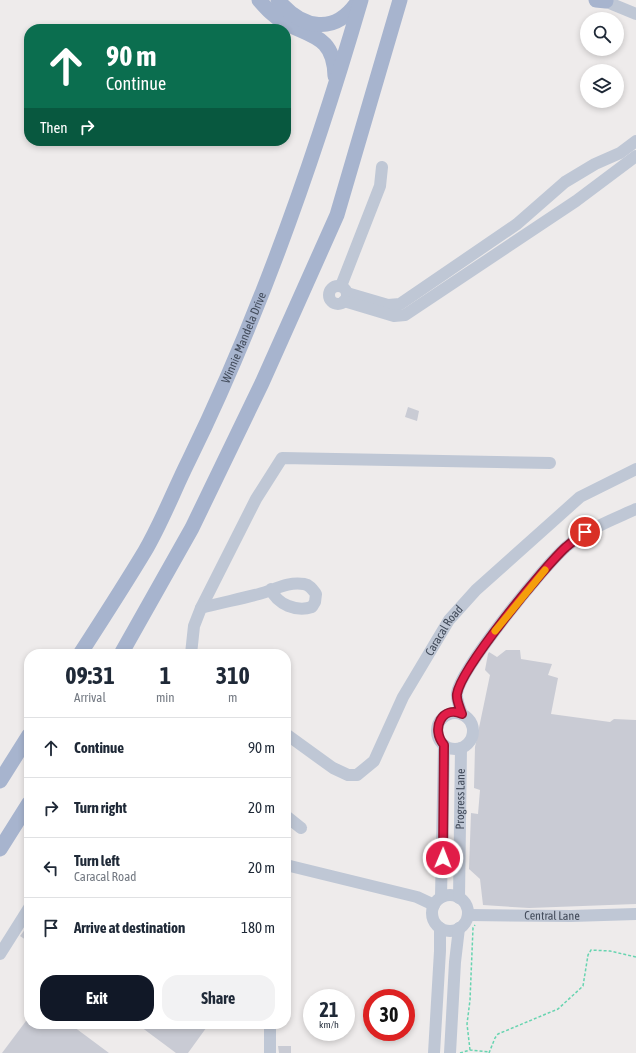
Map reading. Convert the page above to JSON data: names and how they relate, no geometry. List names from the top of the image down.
{
  "streets": {
    "main road": ["Winnie Mandela Drive"],
    "street": ["Caracal Road", "Progress Lane", "Central Lane"]
  },
  "crossings": [
    ["Progress Lane", "Central Lane"]
  ],
  "page": {
    "turn": ["90 m", "Continue"],
    "then": "Then",
    "eta": [
      "09:31",
      "Arrival",
      "1",
      "min",
      "310",
      "m"
    ],
    "list": [
      {
        "name": "Continue",
        "value": "90 m"
      },
      {
        "name": "Turn right",
        "value": "20 m"
      },
      {
        "name": "Turn left",
        "note": "Caracal Road",
        "value": "20 m"
      },
      {
        "name": "Arrive at destination",
        "value": "180 m"
      }
    ],
    "buttons": ["Exit", "Share"],
    "speed": "21 km/h",
    "limit": "30"
  }
}
